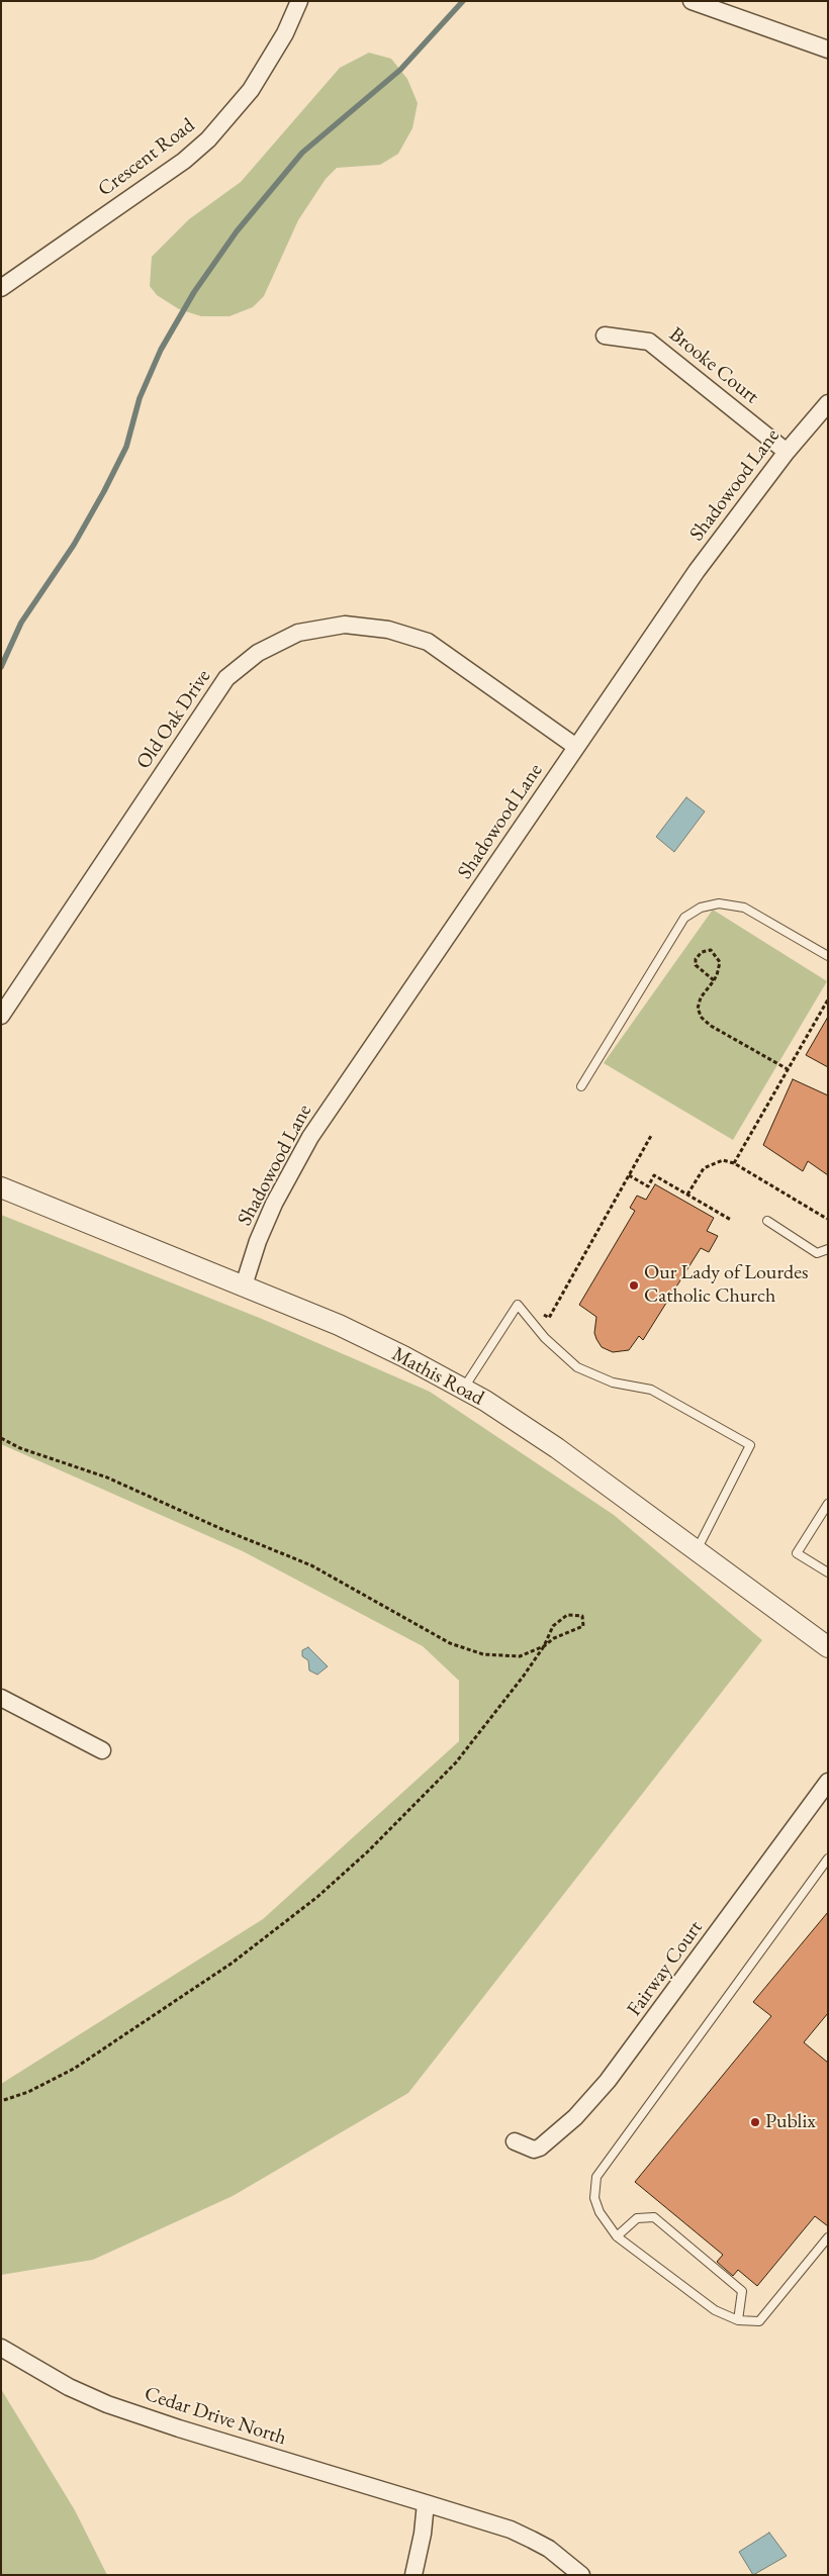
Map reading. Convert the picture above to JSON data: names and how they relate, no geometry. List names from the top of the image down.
{
  "streets": {
    "street": [
      "Crescent Road",
      "Brooke Court",
      "Shadowood Lane",
      "Old Oak Drive",
      "Mathis Road",
      "Fairway Court",
      "Cedar Drive North"
    ]
  },
  "crossings": [
    ["Brooke Court", "Shadowood Lane"],
    ["Shadowood Lane", "Old Oak Drive"],
    ["Shadowood Lane", "Mathis Road"]
  ],
  "places": ["Our Lady of Lourdes Catholic Church", "Publix"]
}
